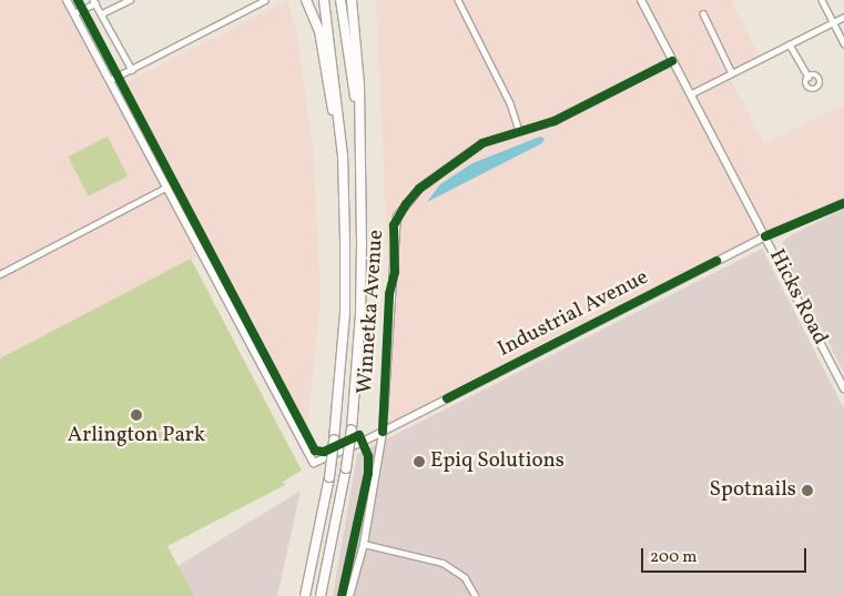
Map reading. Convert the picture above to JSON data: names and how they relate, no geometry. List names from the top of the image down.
{
  "streets": {
    "main road": ["Hicks Road", "Winnetka Avenue", "Industrial Avenue"]
  },
  "crossings": [
    ["Hicks Road", "Industrial Avenue"],
    ["Winnetka Avenue", "Industrial Avenue"]
  ],
  "places": ["Arlington Park", "Epiq Solutions", "Spotnails"],
  "scale_bar": "200 m"
}
